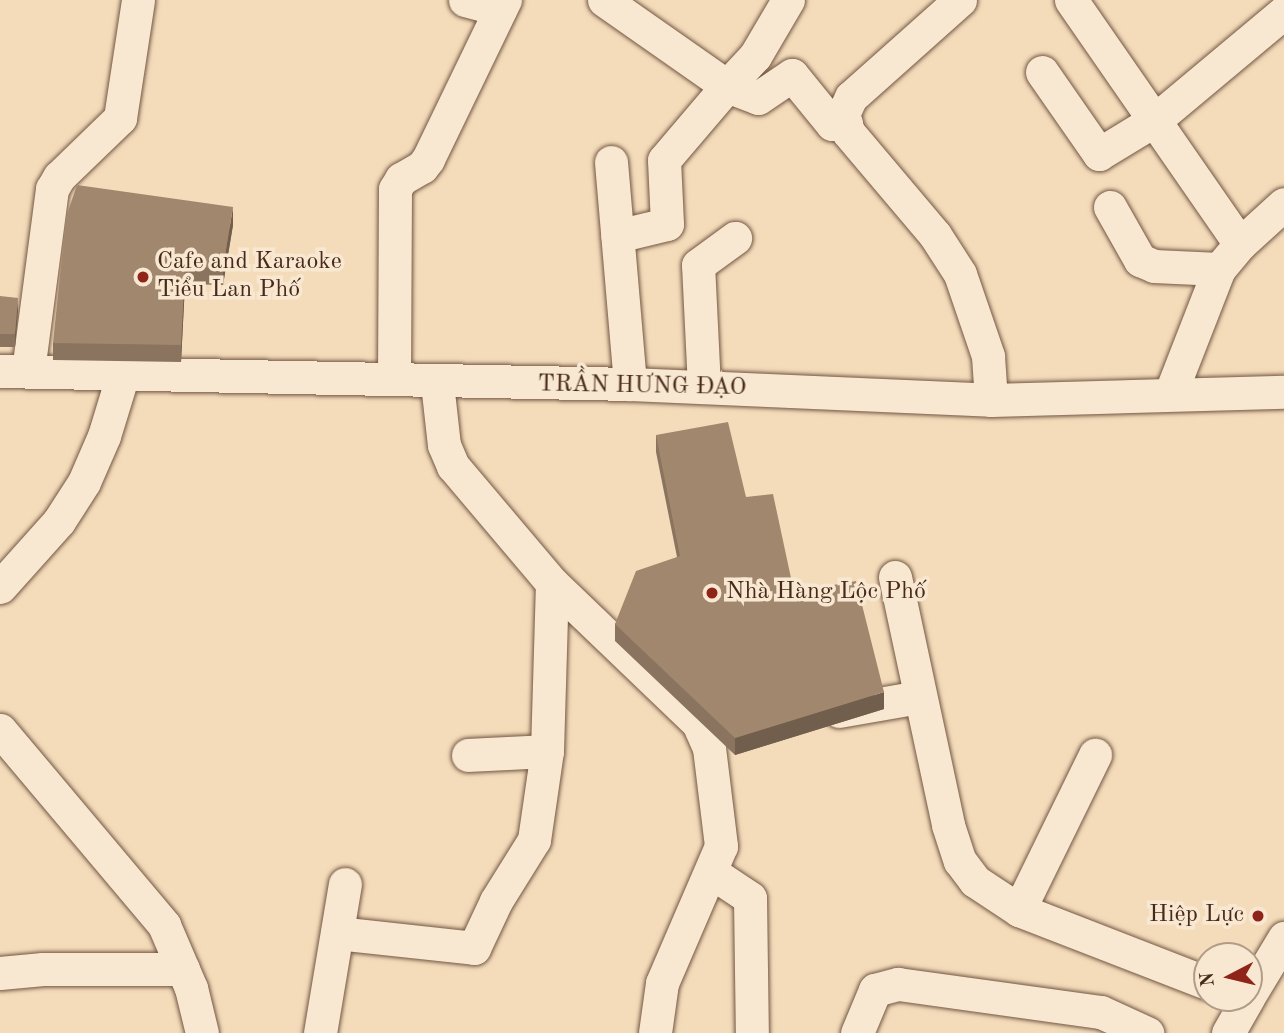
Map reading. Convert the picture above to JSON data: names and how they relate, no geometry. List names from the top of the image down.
{
  "streets": {
    "street": ["TRẦN HƯNG ĐẠO"]
  },
  "places": ["Cafe and Karaoke Tiểu Lan Phố", "Nhà Hàng Lộc Phố", "Hiệp Lực"],
  "north": "left"
}
